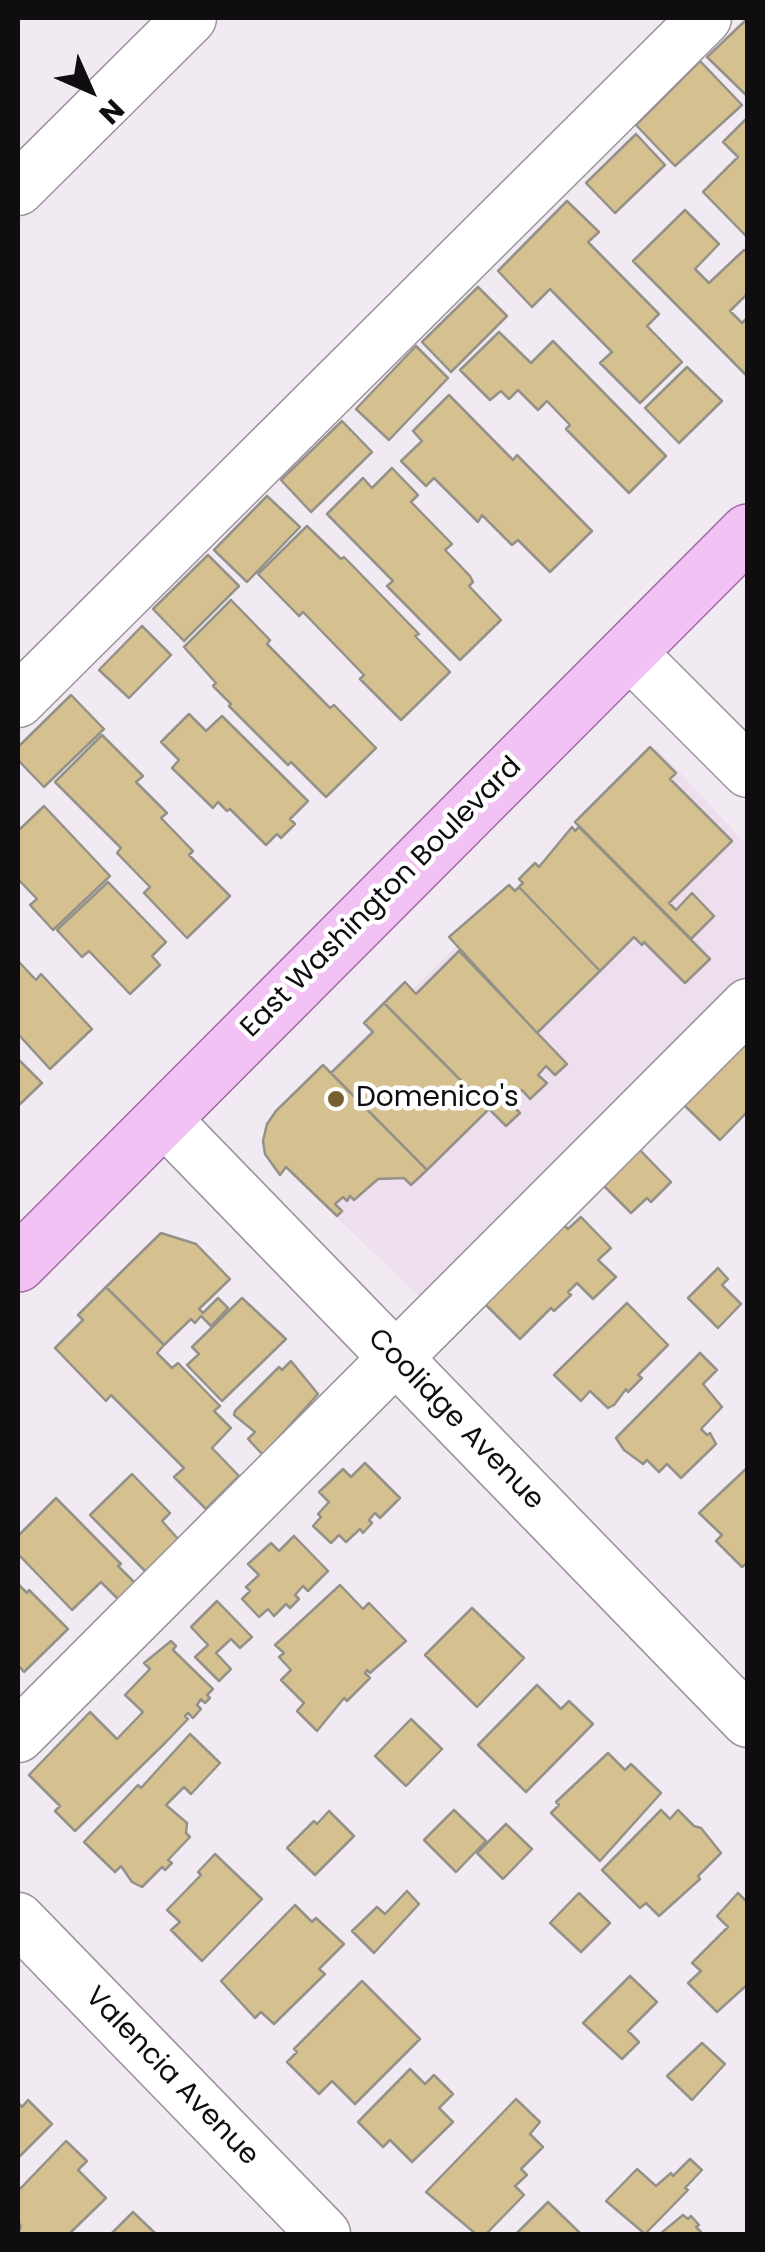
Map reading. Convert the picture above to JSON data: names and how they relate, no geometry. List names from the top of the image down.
{
  "streets": {
    "main road": ["East Washington Boulevard"],
    "street": ["Coolidge Avenue", "Valencia Avenue"]
  },
  "crossings": [
    ["East Washington Boulevard", "Coolidge Avenue"]
  ],
  "places": ["Domenico's"],
  "north": "bottom right"
}
